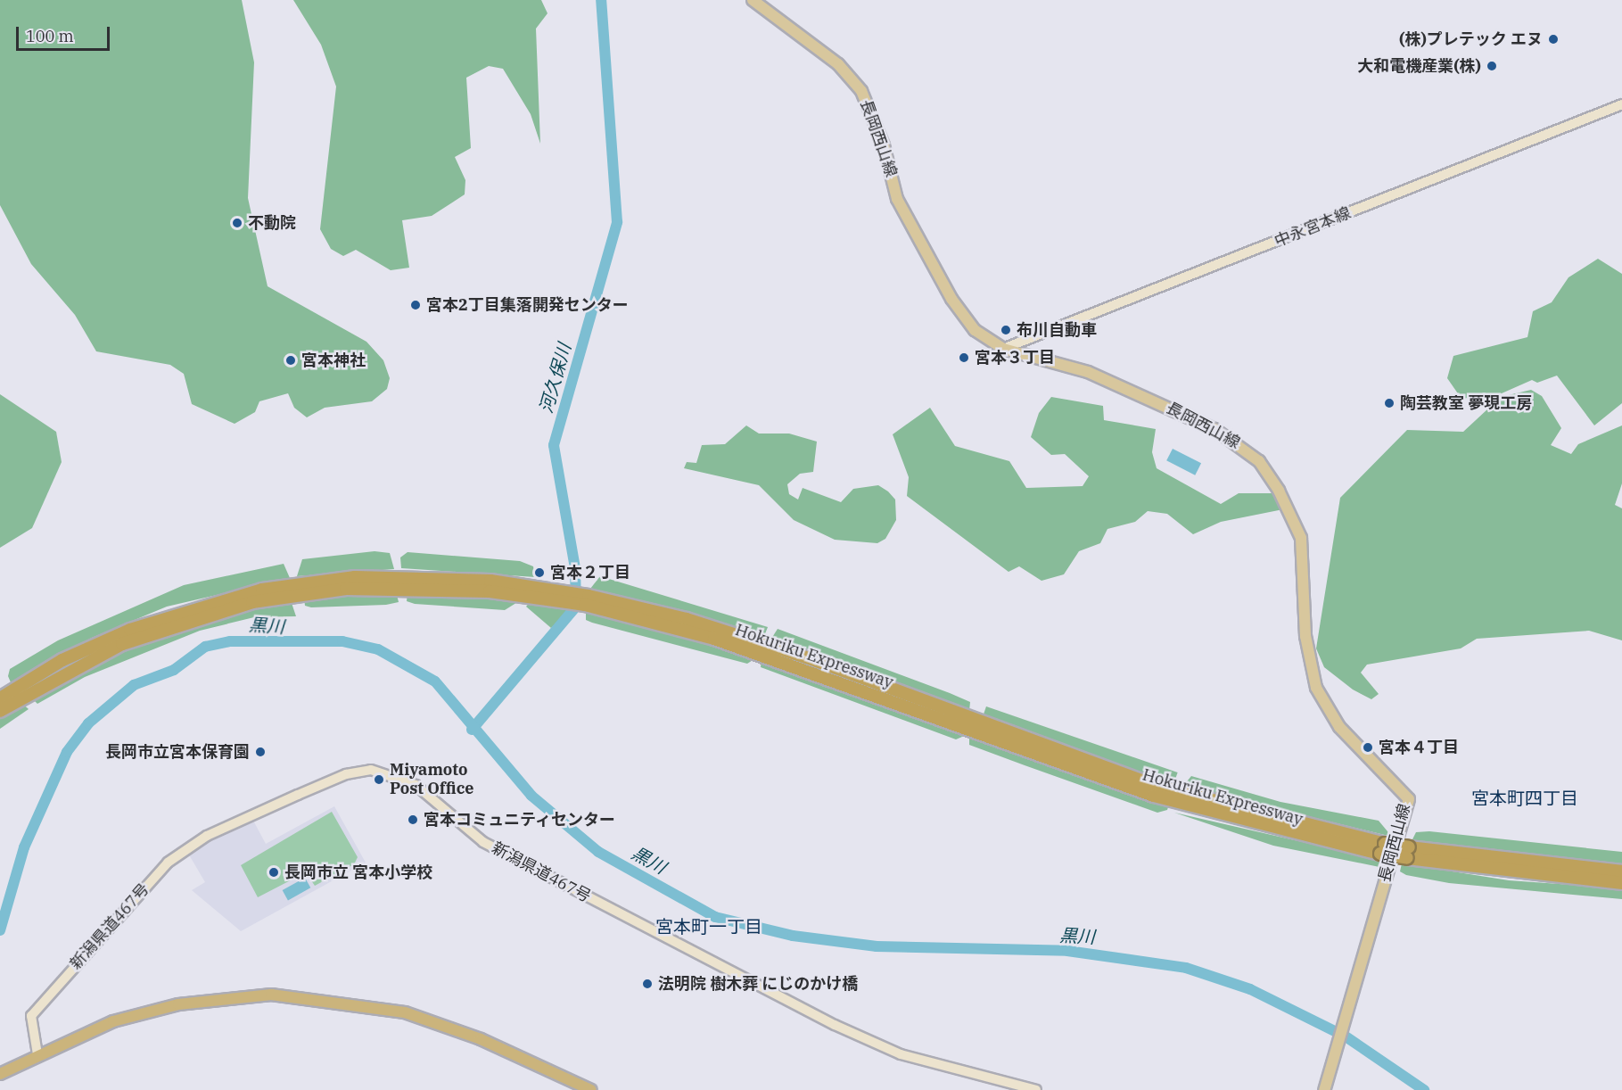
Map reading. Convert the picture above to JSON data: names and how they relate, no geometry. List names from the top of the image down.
{
  "streets": {
    "highway": ["Hokuriku Expressway"],
    "main road": ["長岡西山線", "中永宮本線", "新潟県道467号"]
  },
  "crossings": [
    ["長岡西山線", "中永宮本線"]
  ],
  "districts": ["宮本町四丁目", "宮本町一丁目"],
  "water": ["河久保川", "黒川"],
  "places": [
    "(株)プレテック エヌ",
    "大和電機産業(株)",
    "不動院",
    "宮本2丁目集落開発センター",
    "布川自動車",
    "宮本３丁目",
    "宮本神社",
    "陶芸教室 夢現工房",
    "宮本２丁目",
    "宮本４丁目",
    "長岡市立宮本保育園",
    "Miyamoto Post Office",
    "宮本コミュニティセンター",
    "長岡市立 宮本小学校",
    "法明院 樹木葬 にじのかけ橋"
  ],
  "scale_bar": "100 m"
}
